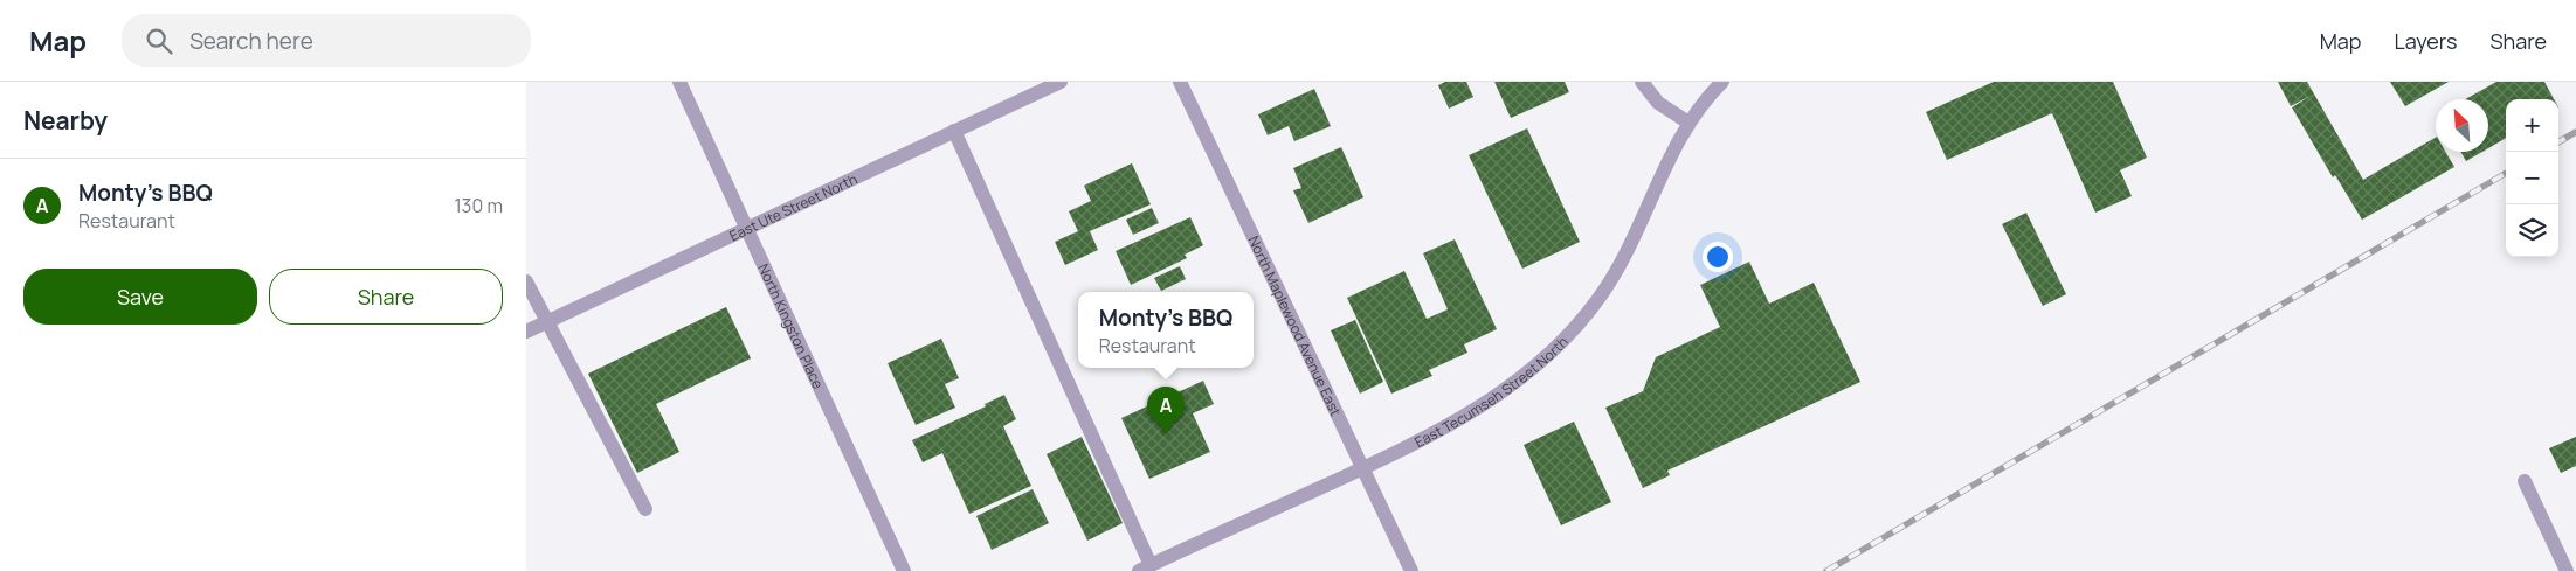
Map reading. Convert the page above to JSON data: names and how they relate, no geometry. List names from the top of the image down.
{
  "streets": {
    "street": [
      "East Ute Street North",
      "North Kingston Place",
      "North Maplewood Avenue East",
      "East Tecumseh Street North"
    ]
  },
  "crossings": [
    ["East Ute Street North", "North Kingston Place"],
    ["North Maplewood Avenue East", "East Tecumseh Street North"]
  ],
  "north": "top left",
  "page": {
    "header": "Map",
    "search": "Search here",
    "nav": ["Map", "Layers", "Share"],
    "heading": "Nearby",
    "map_buttons": ["+", "−"],
    "list": [
      {
        "mark": "A",
        "name": "Monty's BBQ",
        "note": "Restaurant",
        "value": "130 m"
      }
    ],
    "buttons": ["Save", "Share"],
    "popup": ["Monty's BBQ", "Restaurant"],
    "pins": "A"
  }
}
